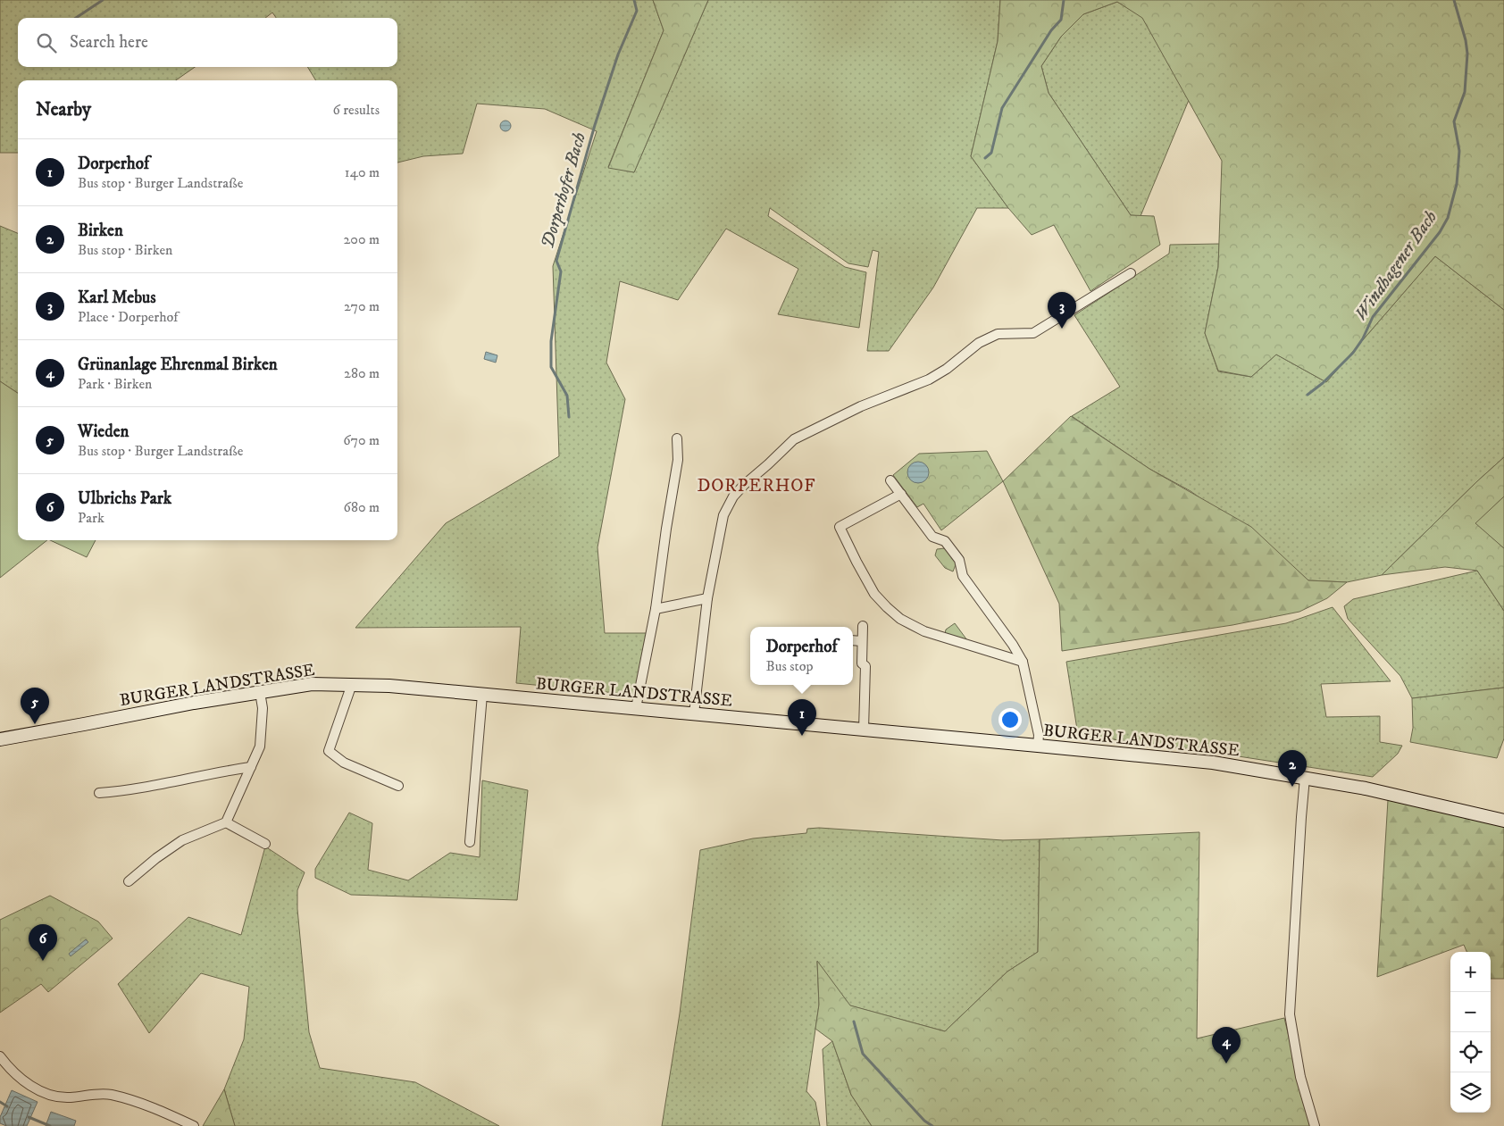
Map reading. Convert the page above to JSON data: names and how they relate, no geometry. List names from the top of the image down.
{
  "streets": {
    "main road": ["BURGER LANDSTRASSE"]
  },
  "districts": ["DORPERHOF"],
  "water": ["Dorperhofer Bach", "Windhagener Bach"],
  "page": {
    "search": "Search here",
    "heading": ["Nearby", "6 results"],
    "list": [
      {
        "mark": "1",
        "name": "Dorperhof",
        "note": "Bus stop · Burger Landstraße",
        "value": "140 m"
      },
      {
        "mark": "2",
        "name": "Birken",
        "note": "Bus stop · Birken",
        "value": "200 m"
      },
      {
        "mark": "3",
        "name": "Karl Mebus",
        "note": "Place · Dorperhof",
        "value": "270 m"
      },
      {
        "mark": "4",
        "name": "Grünanlage Ehrenmal Birken",
        "note": "Park · Birken",
        "value": "280 m"
      },
      {
        "mark": "5",
        "name": "Wieden",
        "note": "Bus stop · Burger Landstraße",
        "value": "670 m"
      },
      {
        "mark": "6",
        "name": "Ulbrichs Park",
        "note": "Park",
        "value": "680 m"
      }
    ],
    "pins": [
      "3",
      "5",
      "1",
      "2",
      "6",
      "4"
    ],
    "popup": ["Dorperhof", "Bus stop"],
    "map_buttons": ["+", "−"]
  }
}
